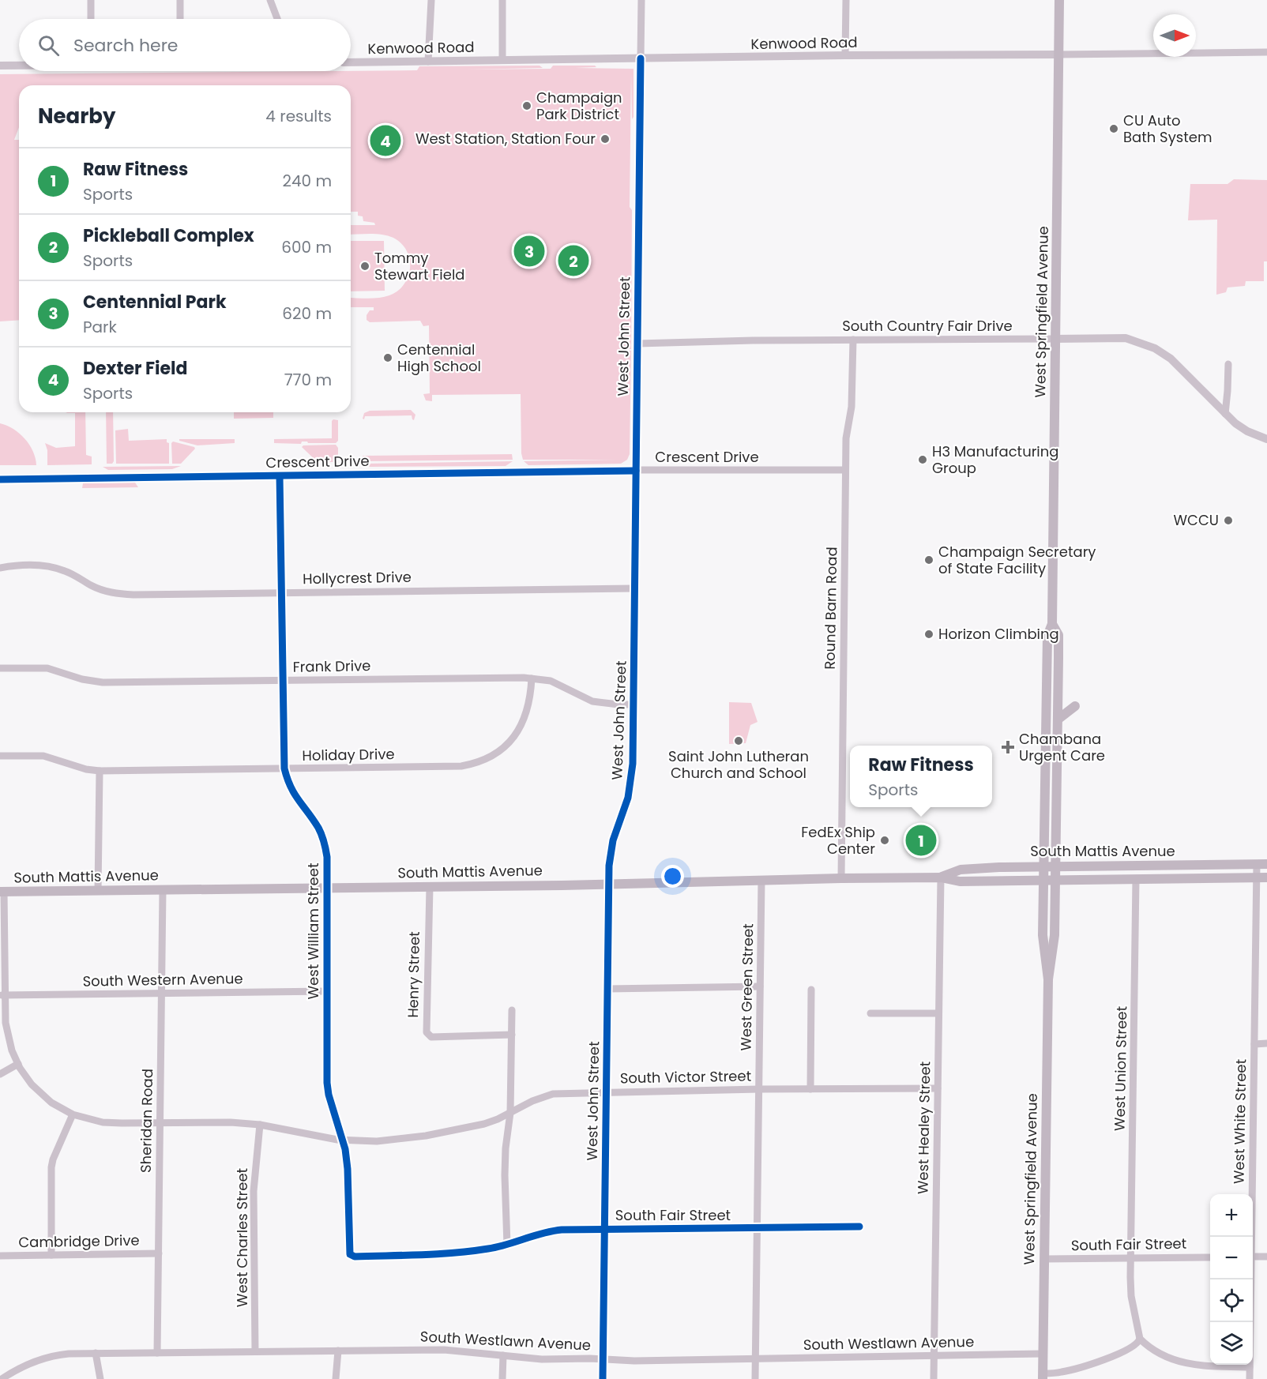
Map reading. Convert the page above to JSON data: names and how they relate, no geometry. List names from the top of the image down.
{
  "streets": {
    "main road": ["West Springfield Avenue", "South Mattis Avenue"],
    "street": [
      "Kenwood Road",
      "South Country Fair Drive",
      "West John Street",
      "Crescent Drive",
      "Hollycrest Drive",
      "Round Barn Road",
      "Frank Drive",
      "Holiday Drive",
      "West William Street",
      "Henry Street",
      "South Western Avenue",
      "West Green Street",
      "West Union Street",
      "South Victor Street",
      "Sheridan Road",
      "West White Street",
      "West Healey Street",
      "South Fair Street",
      "West Charles Street",
      "Cambridge Drive",
      "South Westlawn Avenue"
    ]
  },
  "crossings": [
    ["Kenwood Road", "West Springfield Avenue"],
    ["Kenwood Road", "West John Street"],
    ["West Springfield Avenue", "South Country Fair Drive"],
    ["West Springfield Avenue", "South Mattis Avenue"],
    ["West Springfield Avenue", "South Fair Street"],
    ["West Springfield Avenue", "South Westlawn Avenue"],
    ["South Country Fair Drive", "West John Street"],
    ["South Country Fair Drive", "Round Barn Road"],
    ["West John Street", "Crescent Drive"],
    ["West John Street", "Hollycrest Drive"],
    ["West John Street", "Frank Drive"],
    ["West John Street", "South Mattis Avenue"],
    ["West John Street", "South Victor Street"],
    ["West John Street", "South Fair Street"],
    ["West John Street", "South Westlawn Avenue"],
    ["Crescent Drive", "Round Barn Road"],
    ["Crescent Drive", "West William Street"],
    ["Hollycrest Drive", "West William Street"],
    ["Round Barn Road", "South Mattis Avenue"],
    ["Frank Drive", "Holiday Drive"],
    ["Frank Drive", "West William Street"],
    ["Holiday Drive", "West William Street"],
    ["South Mattis Avenue", "West William Street"],
    ["South Mattis Avenue", "Henry Street"],
    ["South Mattis Avenue", "West Green Street"],
    ["South Mattis Avenue", "West Union Street"],
    ["South Mattis Avenue", "South Victor Street"],
    ["South Mattis Avenue", "Sheridan Road"],
    ["South Mattis Avenue", "West White Street"],
    ["South Mattis Avenue", "West Healey Street"],
    ["West William Street", "South Western Avenue"],
    ["West William Street", "South Victor Street"],
    ["West William Street", "South Fair Street"],
    ["South Western Avenue", "South Victor Street"],
    ["South Western Avenue", "Sheridan Road"],
    ["West Green Street", "South Victor Street"],
    ["West Green Street", "South Fair Street"],
    ["West Green Street", "South Westlawn Avenue"],
    ["West Union Street", "South Fair Street"],
    ["South Victor Street", "Sheridan Road"],
    ["South Victor Street", "West Healey Street"],
    ["South Victor Street", "West Charles Street"],
    ["Sheridan Road", "Cambridge Drive"],
    ["Sheridan Road", "South Westlawn Avenue"],
    ["West Healey Street", "South Westlawn Avenue"],
    ["West Charles Street", "South Westlawn Avenue"]
  ],
  "places": {
    "other": [
      "Champaign Park District",
      "CU Auto Bath System",
      "West Station, Station Four",
      "Tommy Stewart Field",
      "Centennial High School",
      "H3 Manufacturing Group",
      "WCCU",
      "Champaign Secretary of State Facility",
      "Horizon Climbing",
      "Saint John Lutheran Church and School",
      "FedEx Ship Center"
    ],
    "health": ["Chambana Urgent Care"]
  },
  "north": "right",
  "page": {
    "search": "Search here",
    "heading": ["Nearby", "4 results"],
    "pins": [
      "4",
      "3",
      "2",
      "1"
    ],
    "list": [
      {
        "mark": "1",
        "name": "Raw Fitness",
        "note": "Sports",
        "value": "240 m"
      },
      {
        "mark": "2",
        "name": "Pickleball Complex",
        "note": "Sports",
        "value": "600 m"
      },
      {
        "mark": "3",
        "name": "Centennial Park",
        "note": "Park",
        "value": "620 m"
      },
      {
        "mark": "4",
        "name": "Dexter Field",
        "note": "Sports",
        "value": "770 m"
      }
    ],
    "popup": ["Raw Fitness", "Sports"],
    "map_buttons": ["+", "−"]
  }
}
